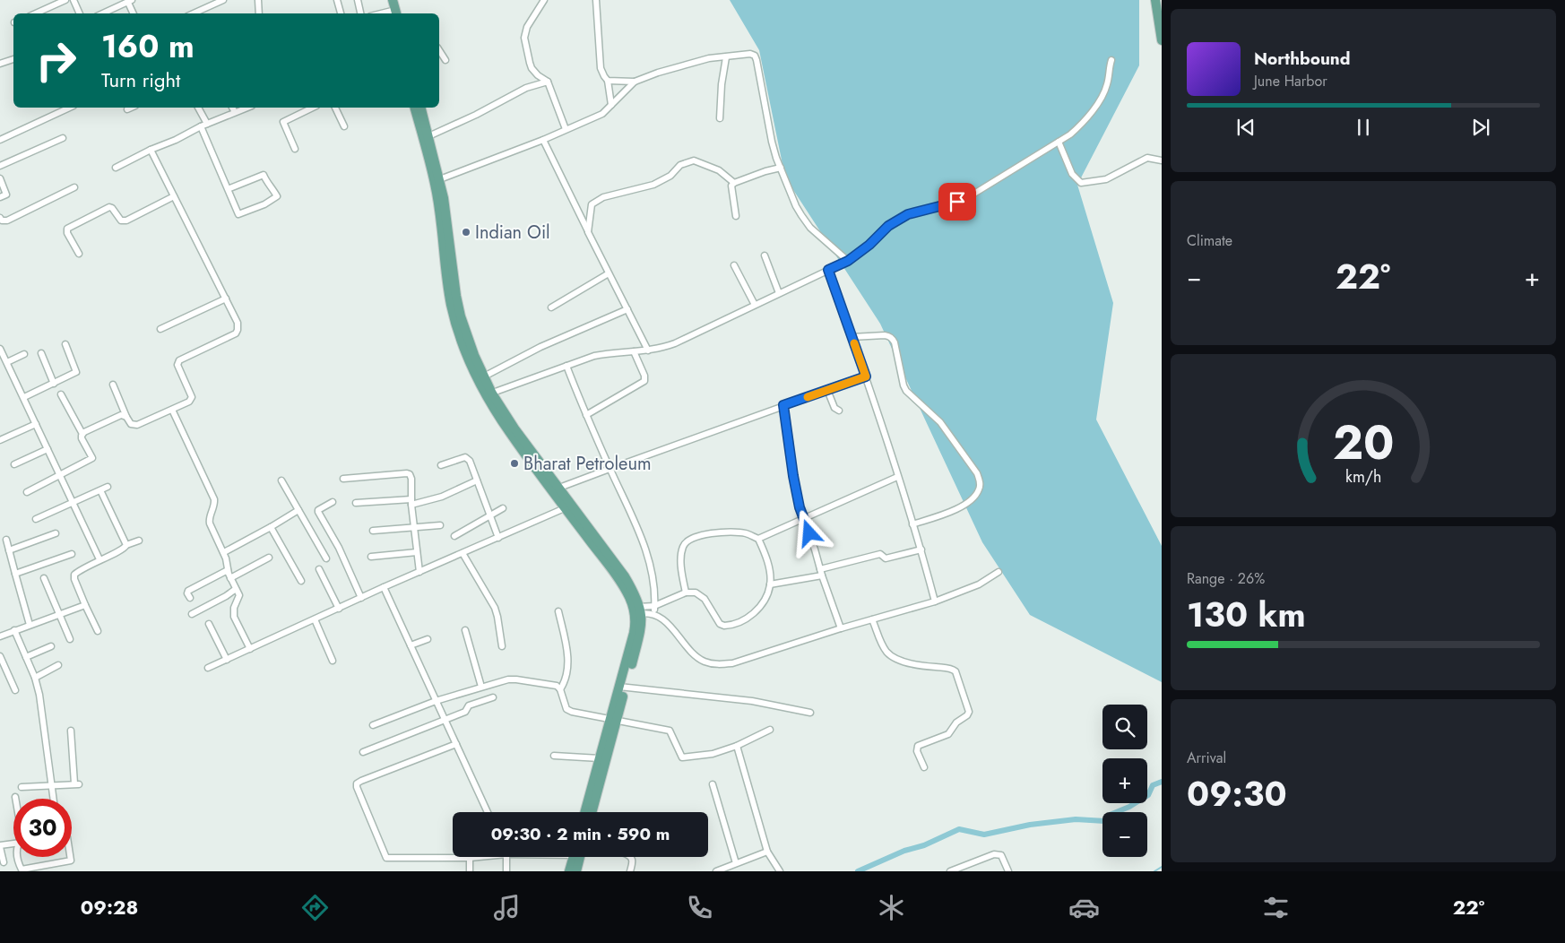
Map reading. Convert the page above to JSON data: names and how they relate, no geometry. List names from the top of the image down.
{
  "places": ["Indian Oil", "Bharat Petroleum"],
  "page": {
    "turn": ["160 m", "Turn right"],
    "song": ["Northbound", "June Harbor"],
    "tile": [
      "Climate",
      ["Range · 26%", "130 km"],
      ["Arrival", "09:30"]
    ],
    "heat": ["−", "22°", "+"],
    "map_buttons": ["+", "−"],
    "limit": "30",
    "trip": "09:30 · 2 min · 590 m",
    "tabs": ["09:28", "22°"],
    "gauge": ["20", "km/h"]
  }
}
